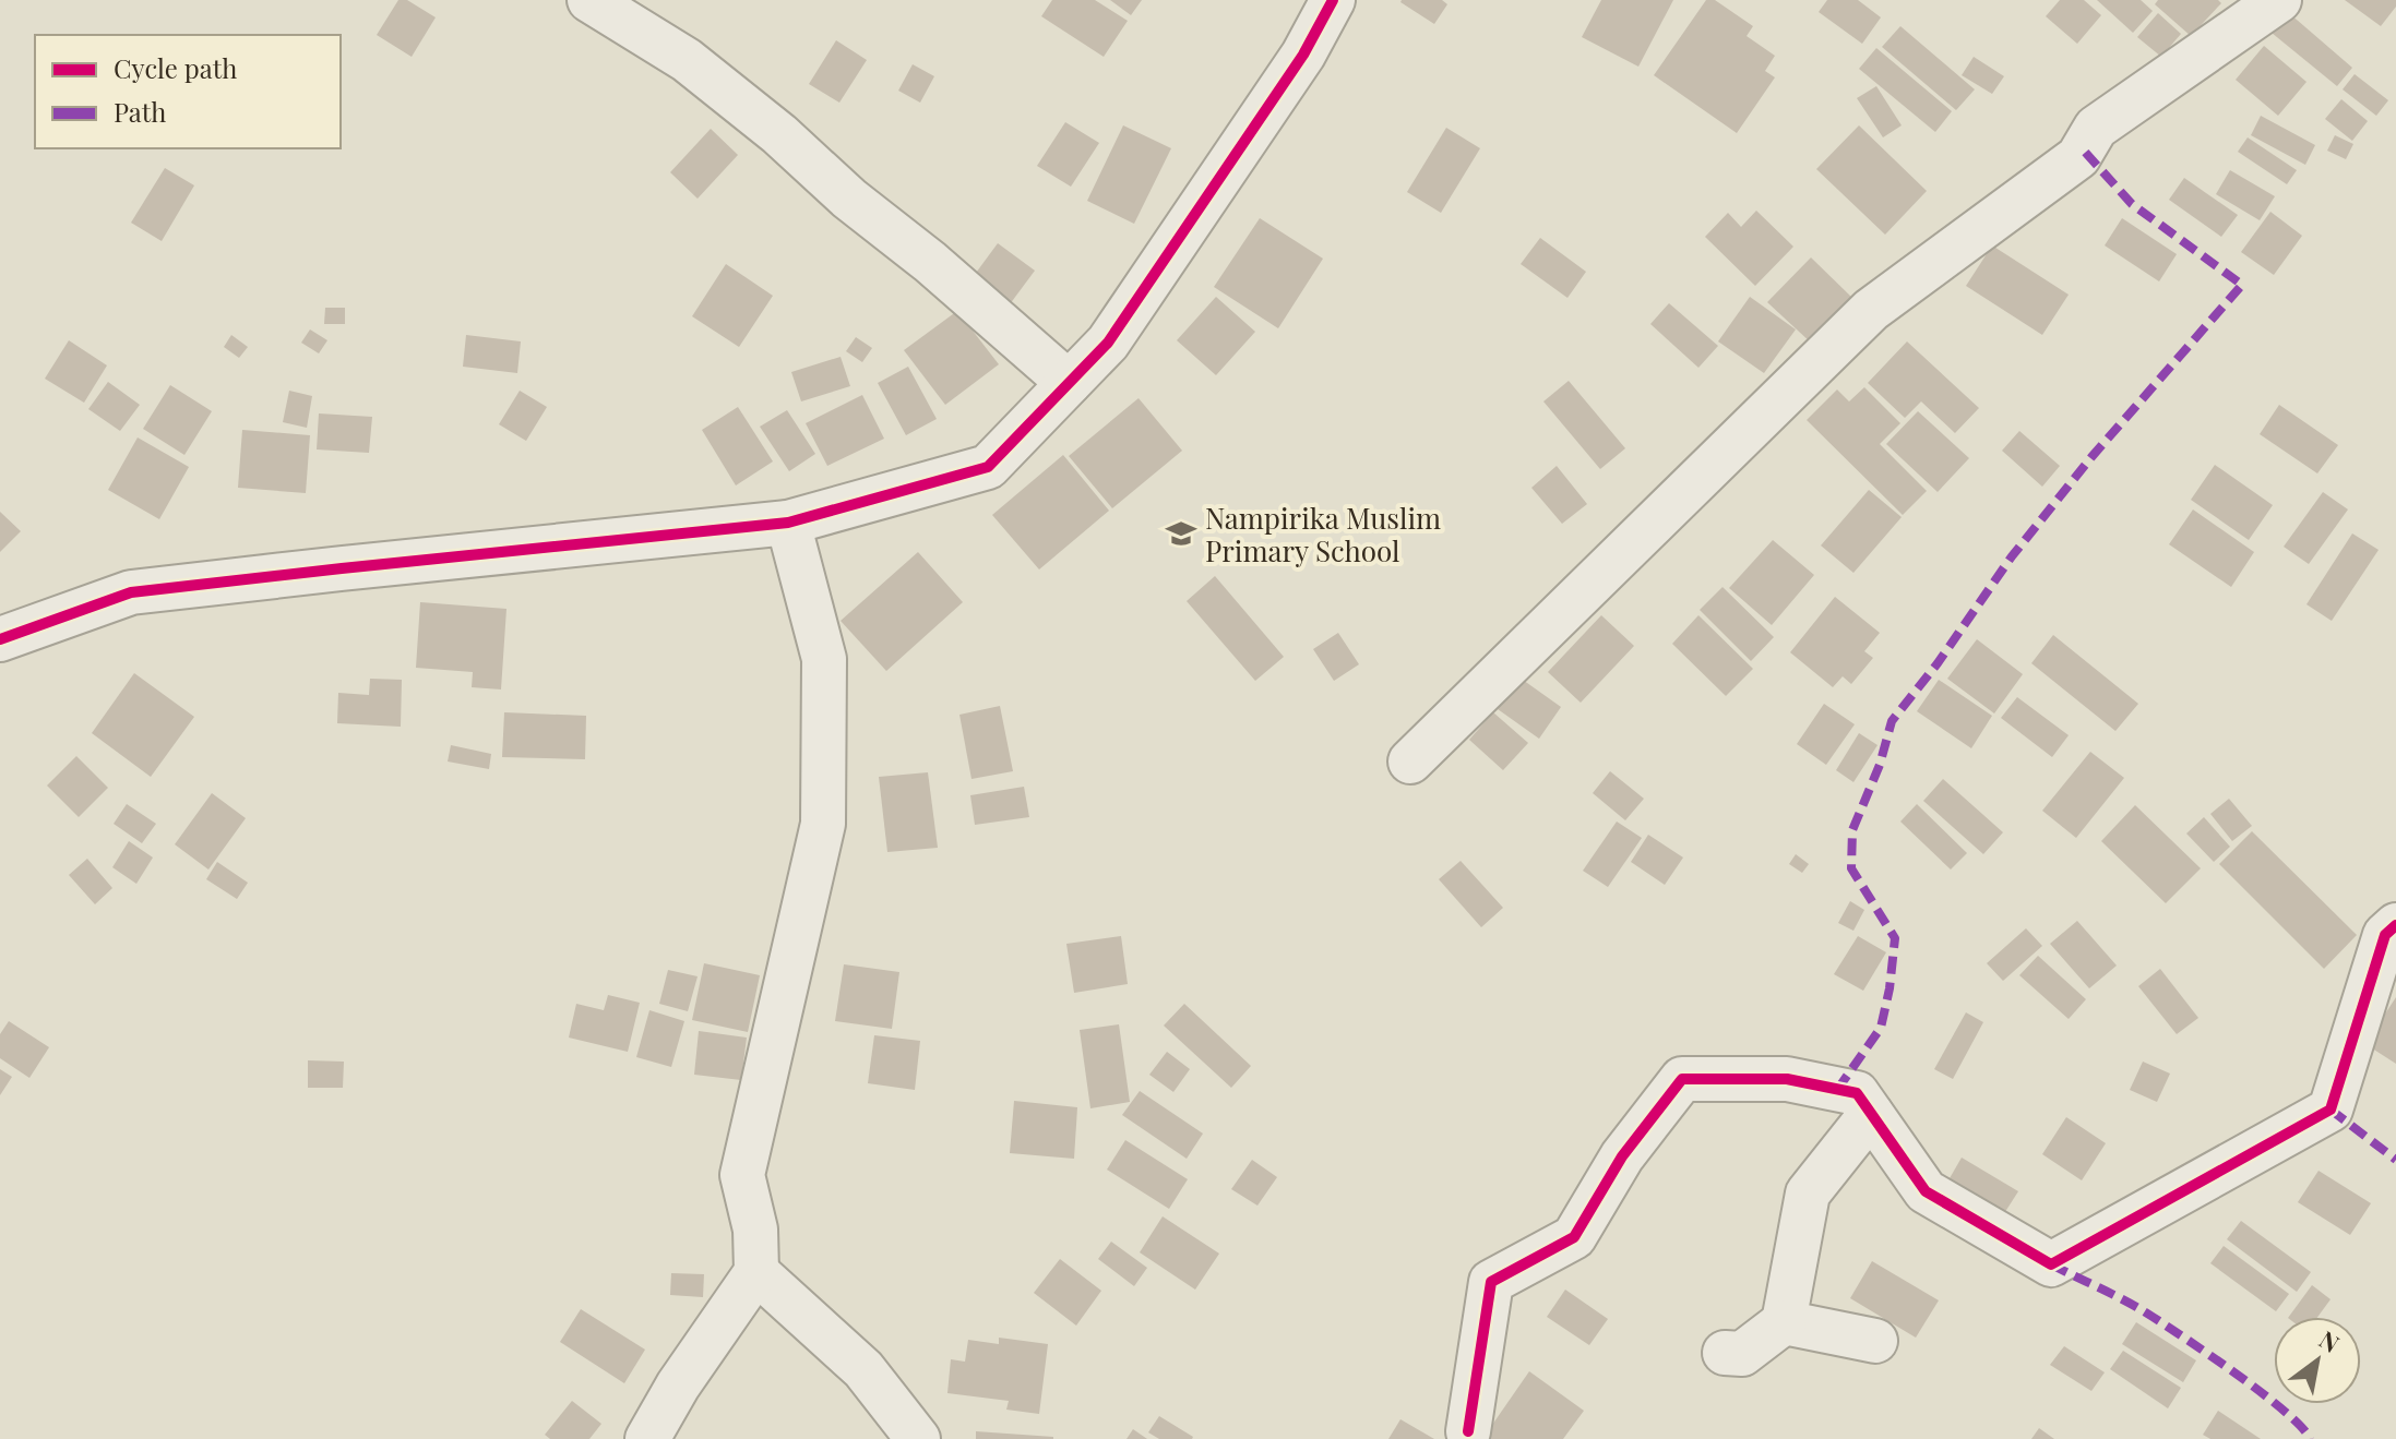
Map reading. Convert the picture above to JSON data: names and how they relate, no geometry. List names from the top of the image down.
{
  "places": {
    "school or university": ["Nampirika Muslim Primary School"]
  },
  "legend": ["Cycle path", "Path"],
  "north": "top right"
}
